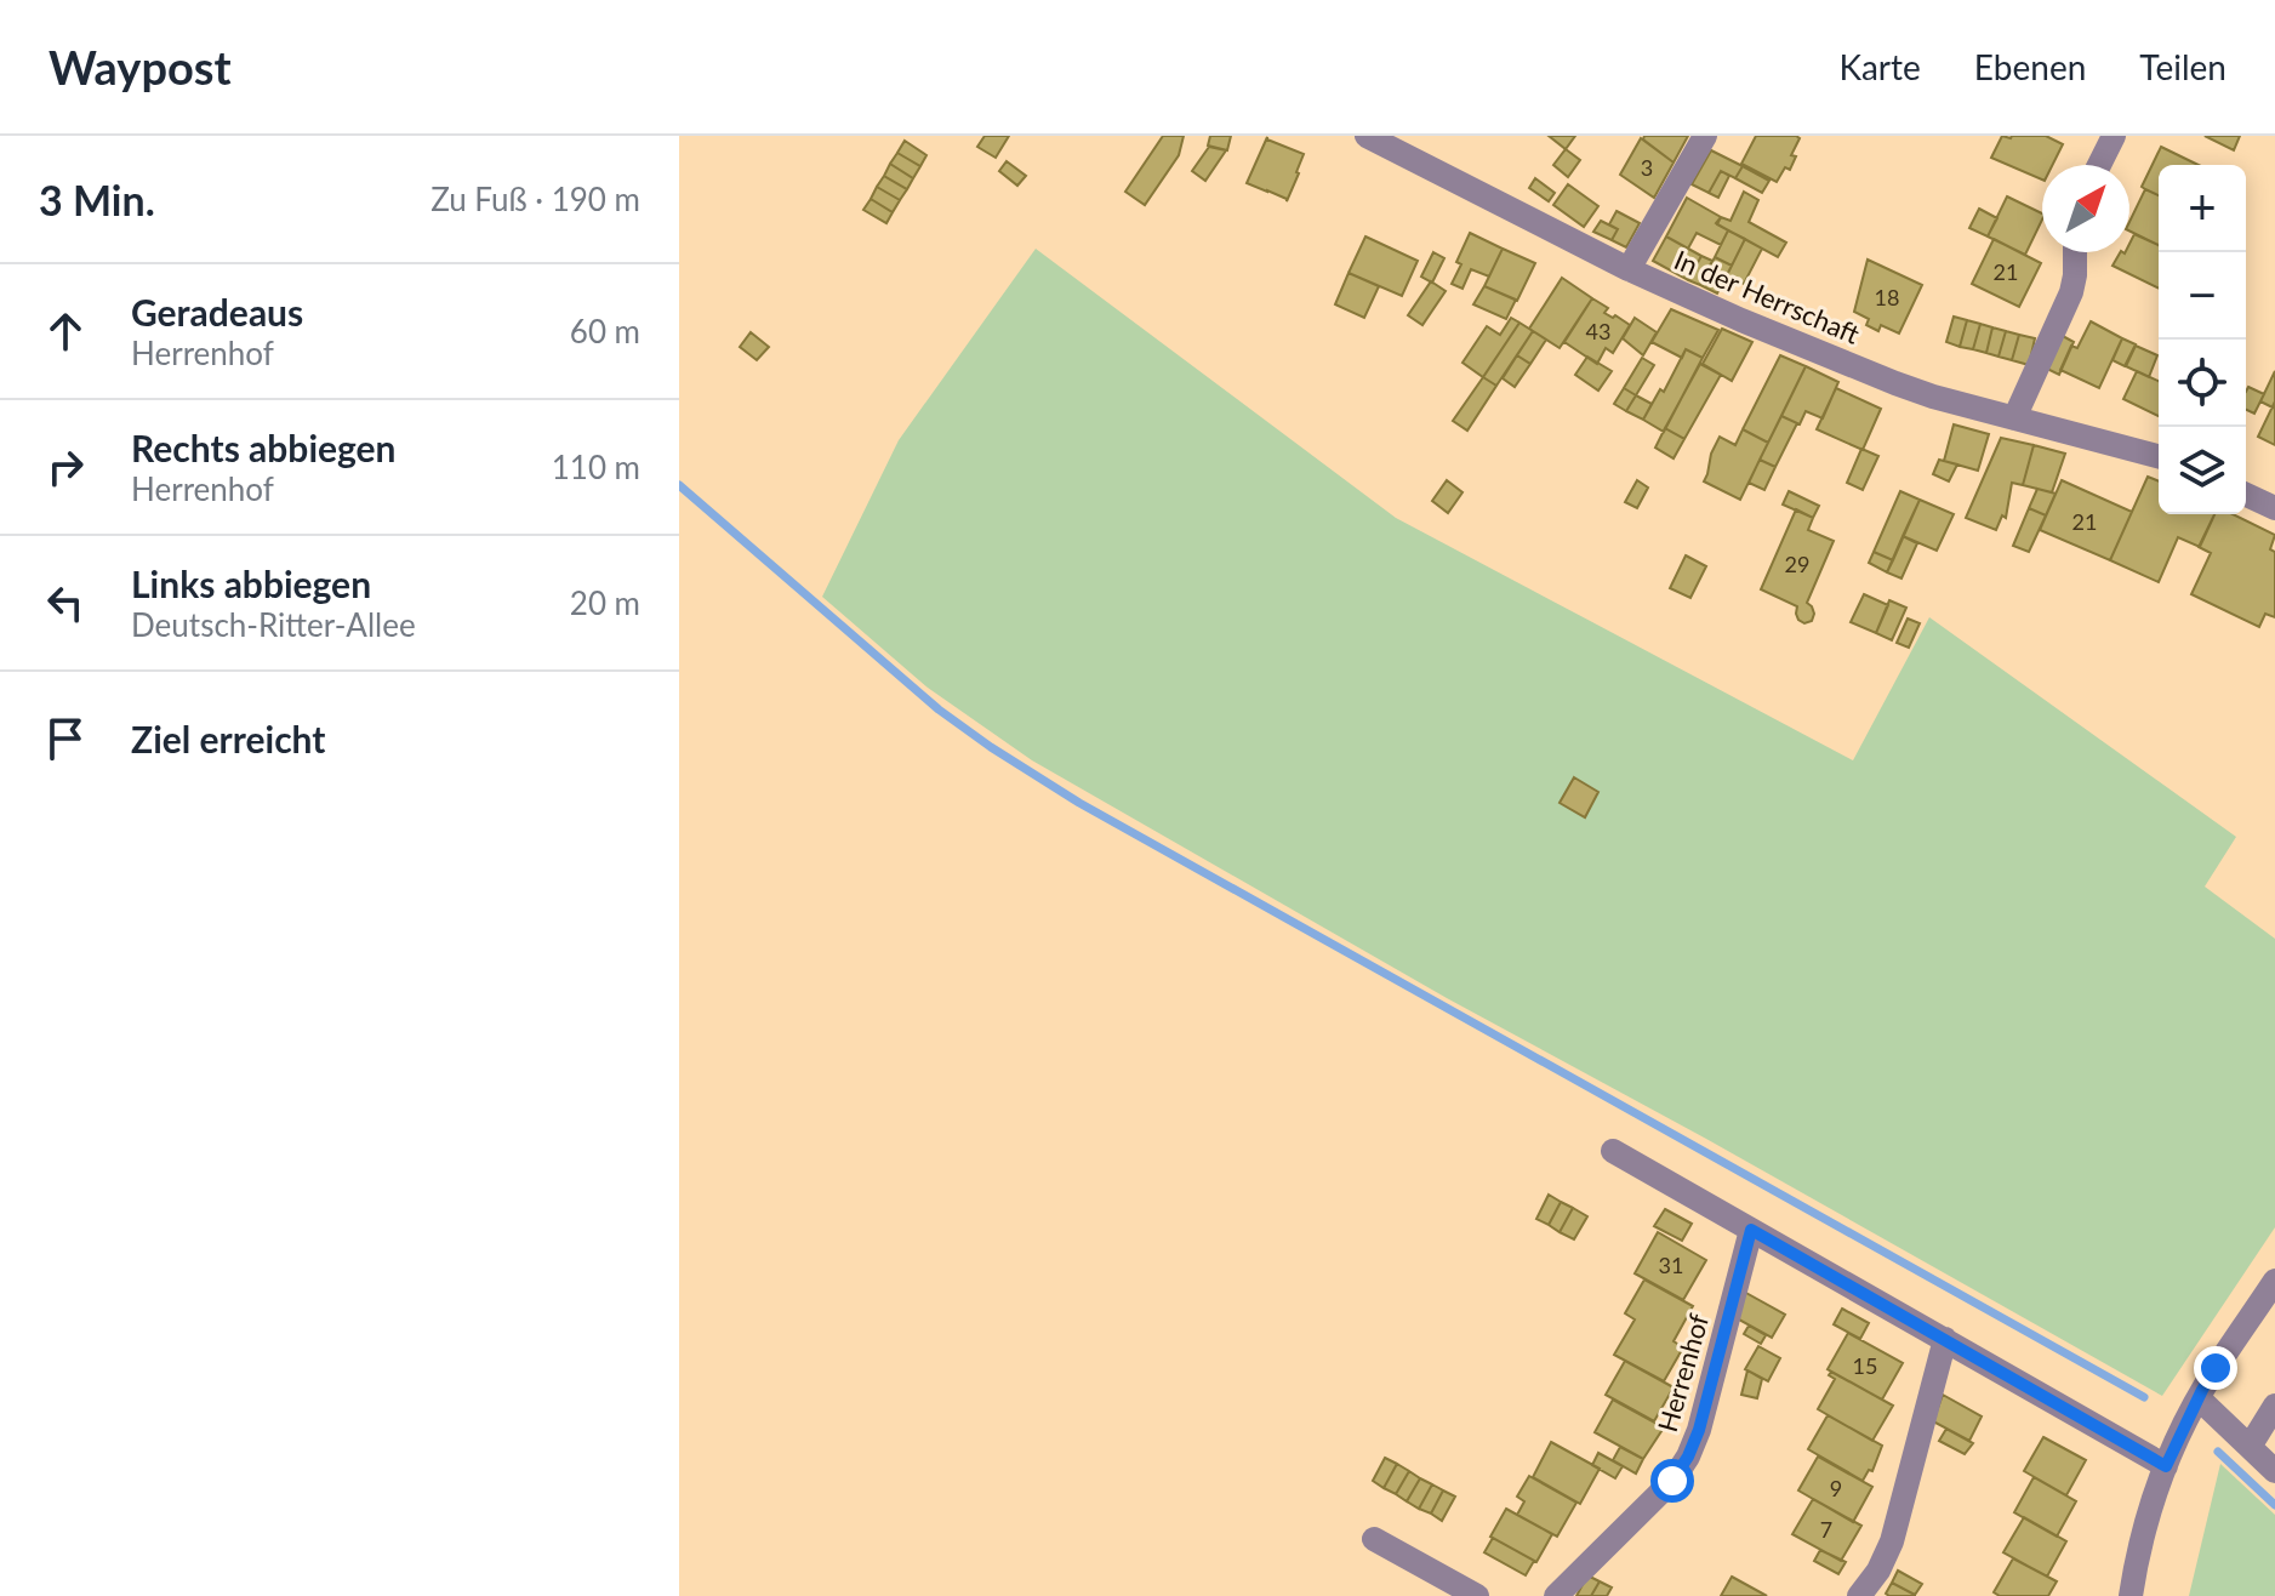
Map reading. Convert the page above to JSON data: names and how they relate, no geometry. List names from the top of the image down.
{
  "streets": {
    "street": ["In der Herrschaft", "Herrenhof"]
  },
  "house_numbers": [
    "3",
    "21",
    "18",
    "43",
    "21",
    "29",
    "31",
    "15",
    "9",
    "7"
  ],
  "north": "top right",
  "page": {
    "header": "Waypost",
    "nav": ["Karte", "Ebenen", "Teilen"],
    "heading": ["3 Min.", "Zu Fuß · 190 m"],
    "map_buttons": ["+", "−"],
    "list": [
      ["Geradeaus", "Herrenhof", "60 m"],
      ["Rechts abbiegen", "Herrenhof", "110 m"],
      ["Links abbiegen", "Deutsch-Ritter-Allee", "20 m"],
      "Ziel erreicht"
    ]
  }
}
